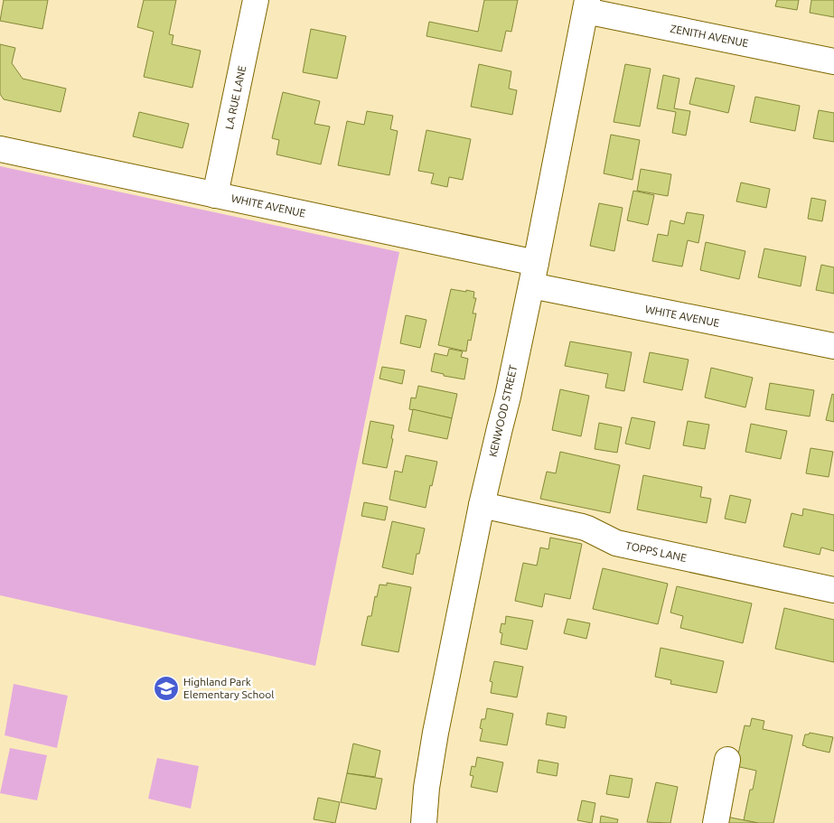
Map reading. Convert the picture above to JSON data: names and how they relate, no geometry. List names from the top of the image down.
{
  "streets": {
    "street": [
      "ZENITH AVENUE",
      "LA RUE LANE",
      "WHITE AVENUE",
      "KENWOOD STREET",
      "TOPPS LANE"
    ]
  },
  "crossings": [
    ["ZENITH AVENUE", "KENWOOD STREET"],
    ["LA RUE LANE", "WHITE AVENUE"],
    ["WHITE AVENUE", "KENWOOD STREET"],
    ["KENWOOD STREET", "TOPPS LANE"]
  ],
  "places": {
    "school or university": ["Highland Park Elementary School"]
  }
}
